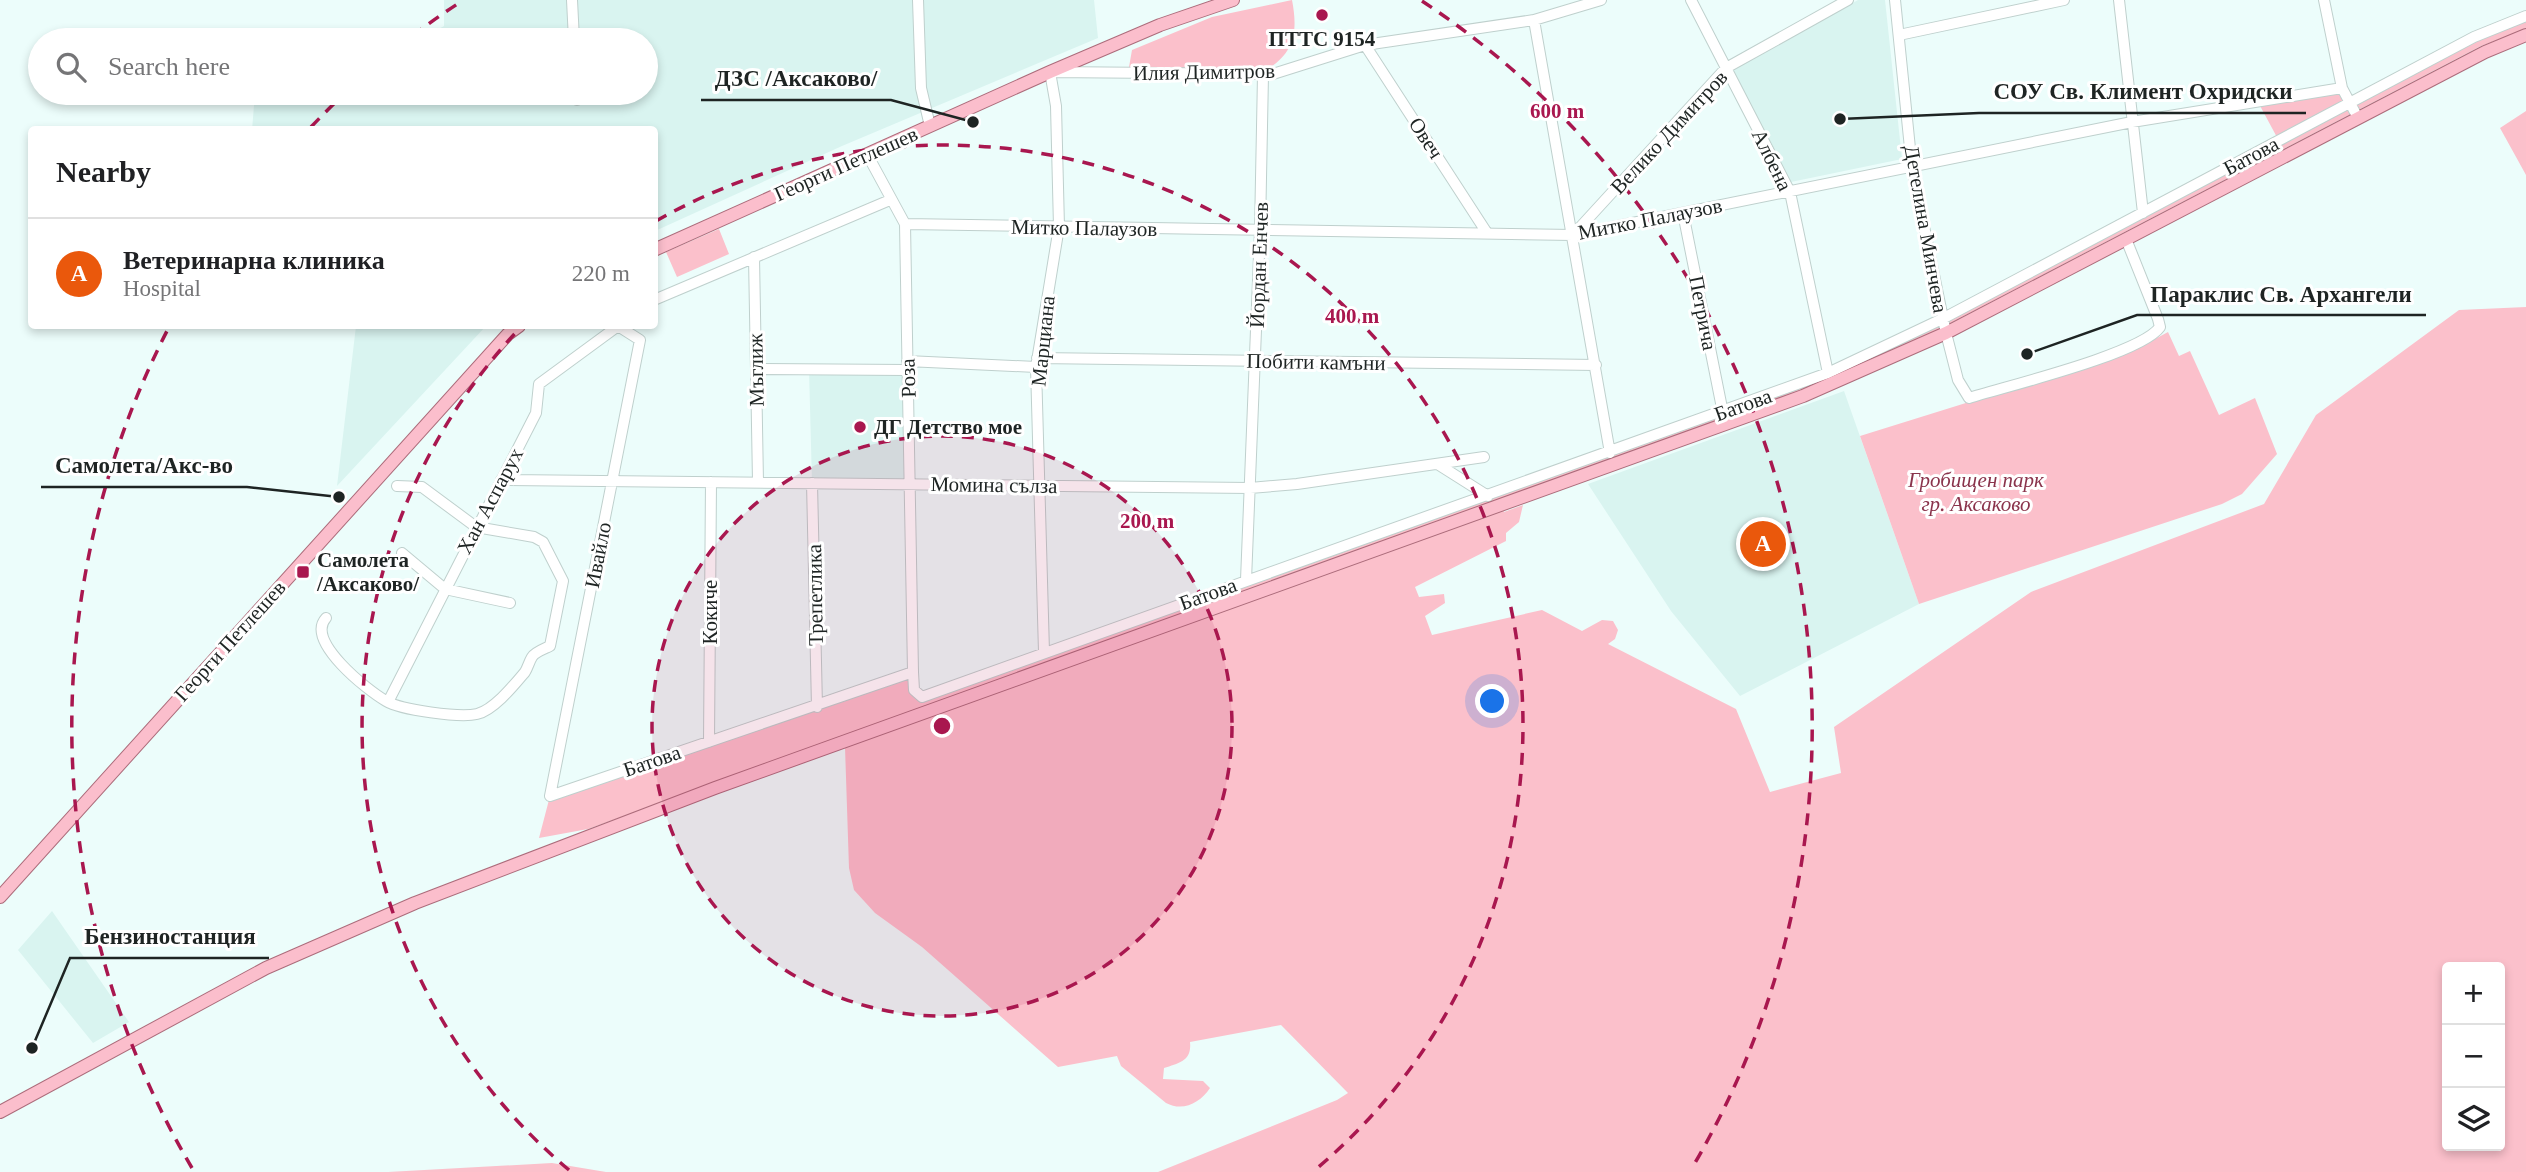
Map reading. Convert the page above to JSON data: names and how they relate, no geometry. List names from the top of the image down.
{
  "streets": {
    "main road": ["Георги Петлешев"],
    "street": [
      "Илия Димитров",
      "Велико Димитров",
      "Овеч",
      "Батова",
      "Албена",
      "Митко Палаузов",
      "Детелина Минчева",
      "Йордан Енчев",
      "Петрича",
      "Марциана",
      "Побити камъни",
      "Мъглиж",
      "Роза",
      "Момина сълза",
      "Хан Аспарух",
      "Ивайло",
      "Трепетлика",
      "Кокиче"
    ]
  },
  "crossings": [
    ["Илия Димитров", "Овеч"],
    ["Илия Димитров", "Георги Петлешев"],
    ["Илия Димитров", "Йордан Енчев"],
    ["Илия Димитров", "Марциана"],
    ["Велико Димитров", "Албена"],
    ["Велико Димитров", "Митко Палаузов"],
    ["Овеч", "Митко Палаузов"],
    ["Батова", "Албена"],
    ["Батова", "Детелина Минчева"],
    ["Батова", "Йордан Енчев"],
    ["Батова", "Петрича"],
    ["Батова", "Марциана"],
    ["Батова", "Роза"],
    ["Батова", "Ивайло"],
    ["Батова", "Трепетлика"],
    ["Батова", "Кокиче"],
    ["Албена", "Митко Палаузов"],
    ["Георги Петлешев", "Марциана"],
    ["Митко Палаузов", "Детелина Минчева"],
    ["Митко Палаузов", "Йордан Енчев"],
    ["Митко Палаузов", "Петрича"],
    ["Митко Палаузов", "Марциана"],
    ["Митко Палаузов", "Роза"],
    ["Йордан Енчев", "Побити камъни"],
    ["Йордан Енчев", "Момина сълза"],
    ["Марциана", "Побити камъни"],
    ["Марциана", "Момина сълза"],
    ["Побити камъни", "Мъглиж"],
    ["Побити камъни", "Роза"],
    ["Мъглиж", "Момина сълза"],
    ["Роза", "Момина сълза"],
    ["Момина сълза", "Хан Аспарух"],
    ["Момина сълза", "Ивайло"],
    ["Момина сълза", "Трепетлика"],
    ["Момина сълза", "Кокиче"]
  ],
  "parks": ["Гробищен парк гр. Аксаково"],
  "places": {
    "other": [
      "ПТТС 9154",
      "СОУ Св. Климент Охридски",
      "ДЗС /Аксаково/",
      "Параклис Св. Архангели",
      "ДГ Детство мое",
      "Самолета/Акс-во",
      "Бензиностанция"
    ],
    "transit": ["Самолета /Аксаково/"]
  },
  "page": {
    "search": "Search here",
    "heading": "Nearby",
    "list": [
      {
        "mark": "A",
        "name": "Ветеринарна клиника",
        "note": "Hospital",
        "value": "220 m"
      }
    ],
    "pins": "A",
    "map_buttons": ["+", "−"]
  },
  "rings": ["600 m", "400 m", "200 m"]
}
